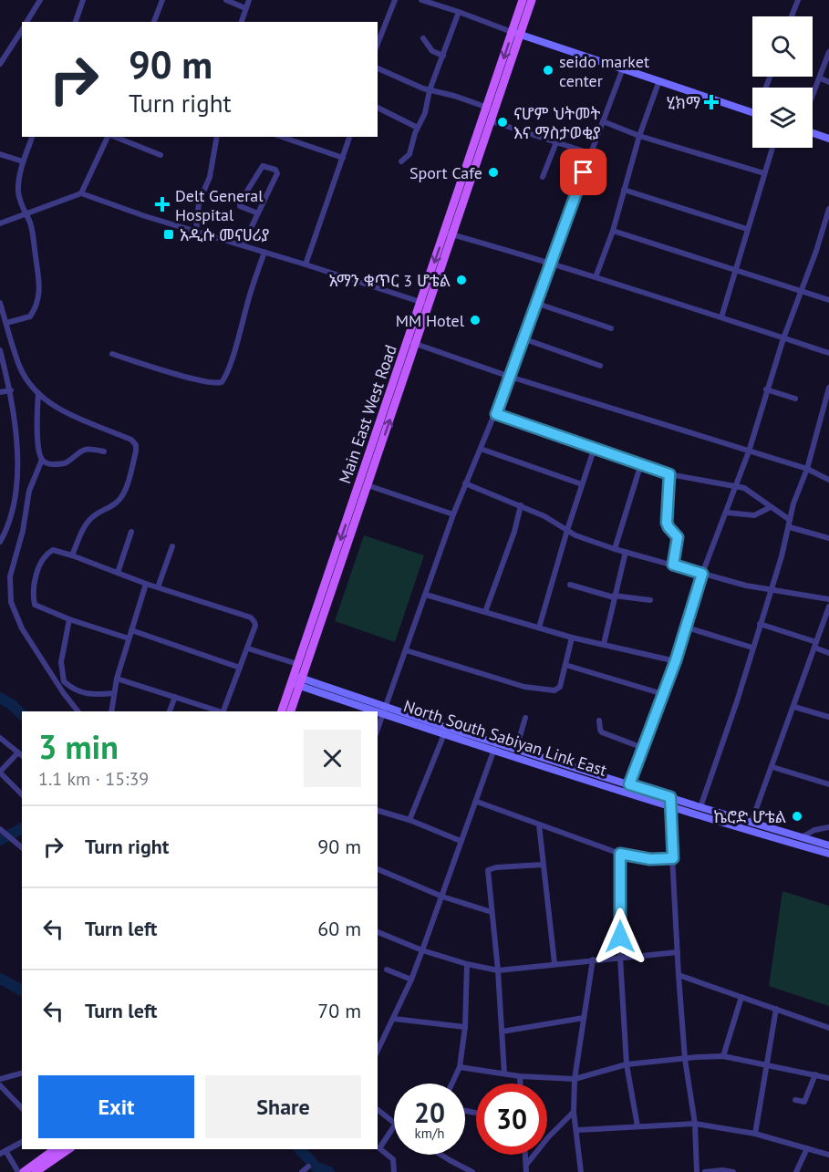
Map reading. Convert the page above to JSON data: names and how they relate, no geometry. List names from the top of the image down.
{
  "streets": {
    "main road": ["Main East West Road", "North South Sabiyan Link East"]
  },
  "crossings": [
    ["Main East West Road", "North South Sabiyan Link East"]
  ],
  "places": {
    "other": [
      "seido market center",
      "ናሆም ህትመት እና ማስታወቂያ",
      "Sport Cafe",
      "አማን ቁጥር 3 ሆቴል",
      "MM Hotel",
      "ኬሮድ ሆቴል"
    ],
    "health": ["ሂክማ", "Delt General Hospital"],
    "transit": ["አዲሱ መናሀሪያ"]
  },
  "page": {
    "turn": ["90 m", "Turn right"],
    "heading": ["3 min", "1.1 km · 15:39"],
    "list": [
      {
        "name": "Turn right",
        "value": "90 m"
      },
      {
        "name": "Turn left",
        "value": "60 m"
      },
      {
        "name": "Turn left",
        "value": "70 m"
      }
    ],
    "buttons": ["Exit", "Share"],
    "speed": "20 km/h",
    "limit": "30"
  }
}
